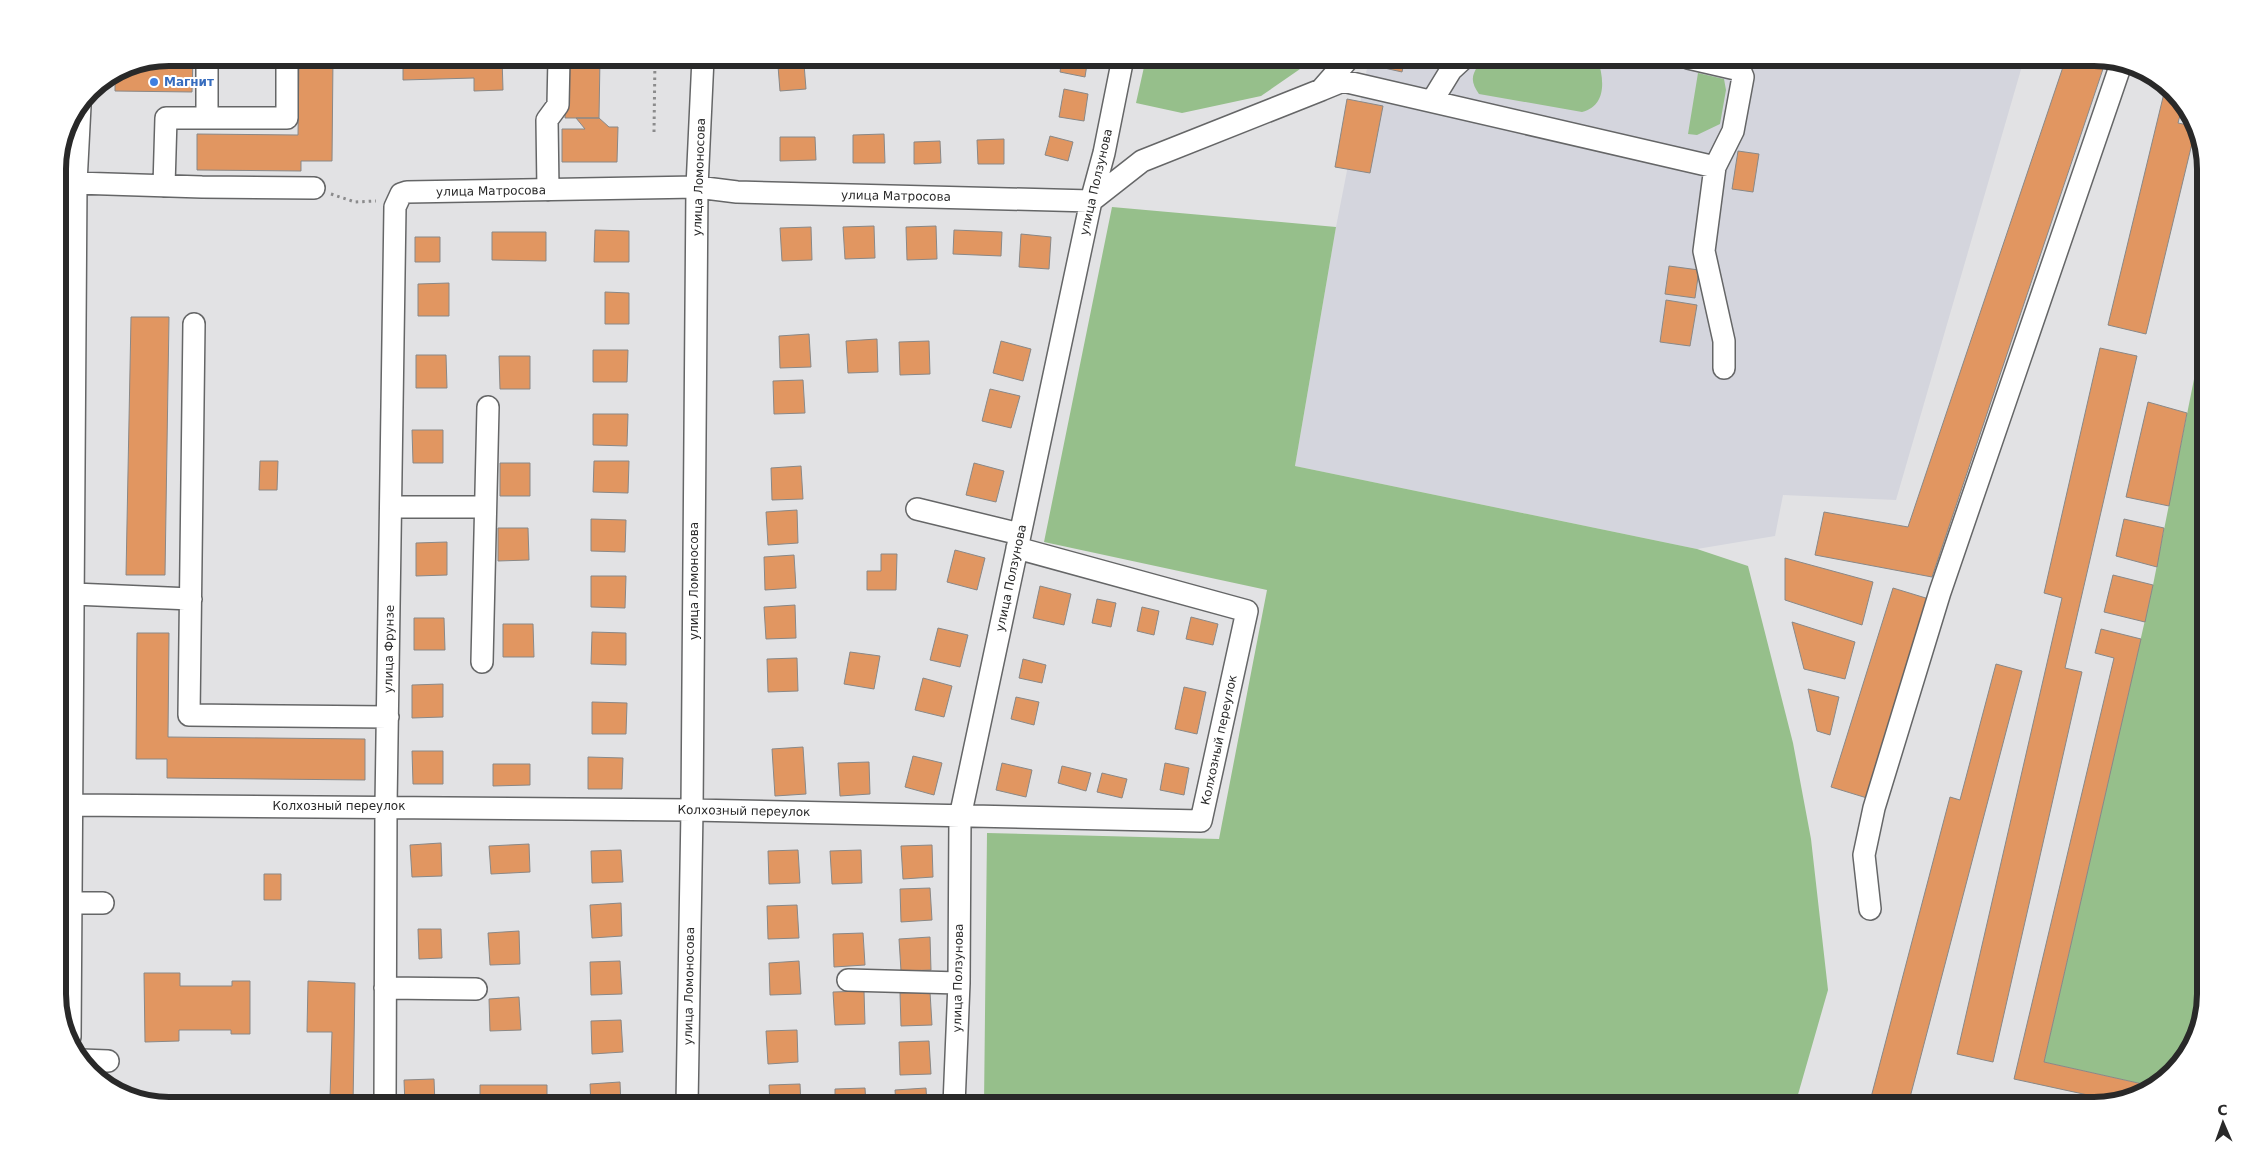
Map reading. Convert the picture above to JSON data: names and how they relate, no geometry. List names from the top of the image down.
{
  "streets": {
    "street": [
      "улица Ломоносова",
      "улица Ползунова",
      "улица Матросова",
      "улица Фрунзе",
      "Колхозный переулок"
    ]
  },
  "crossings": [
    ["улица Ломоносова", "улица Матросова"],
    ["улица Ломоносова", "Колхозный переулок"],
    ["улица Ползунова", "улица Матросова"],
    ["улица Ползунова", "Колхозный переулок"],
    ["улица Матросова", "улица Фрунзе"],
    ["улица Фрунзе", "Колхозный переулок"]
  ],
  "places": ["Магнит"],
  "north": "top"
}
